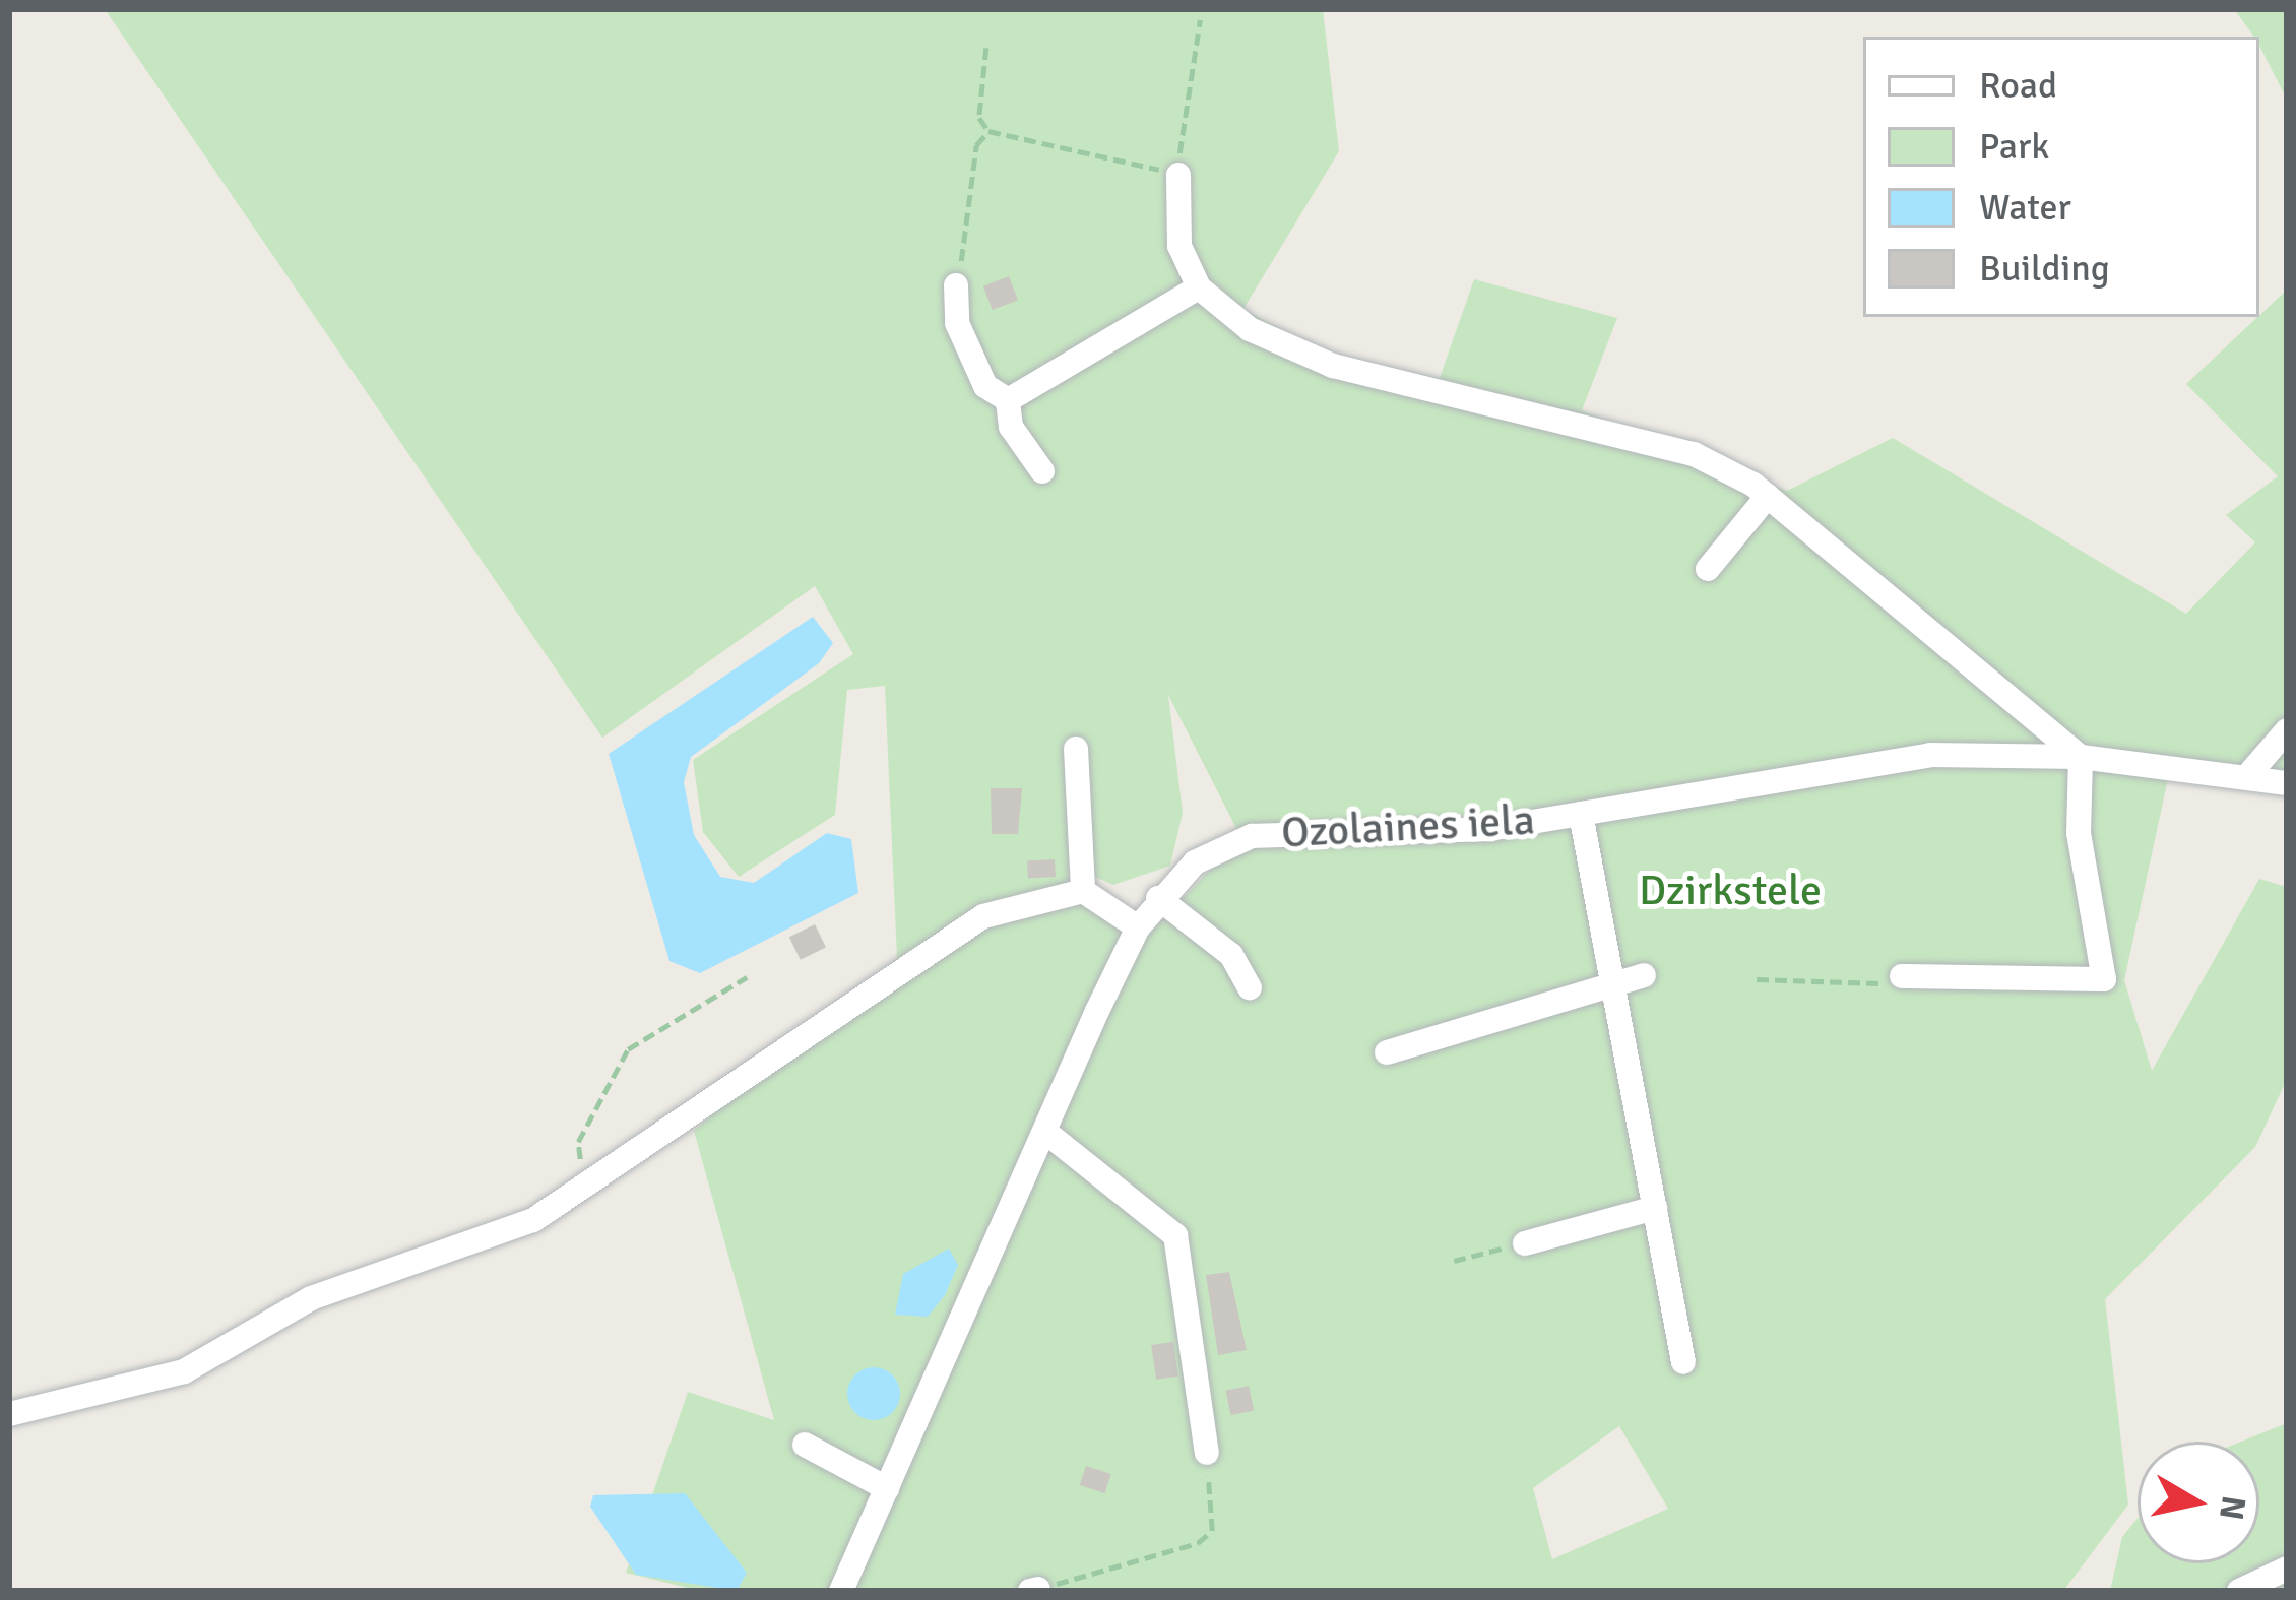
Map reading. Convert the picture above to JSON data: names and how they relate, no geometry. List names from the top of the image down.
{
  "streets": {
    "street": ["Ozolaines iela"]
  },
  "parks": ["Dzirkstele"],
  "legend": [
    "Road",
    "Park",
    "Water",
    "Building"
  ],
  "north": "right"
}
